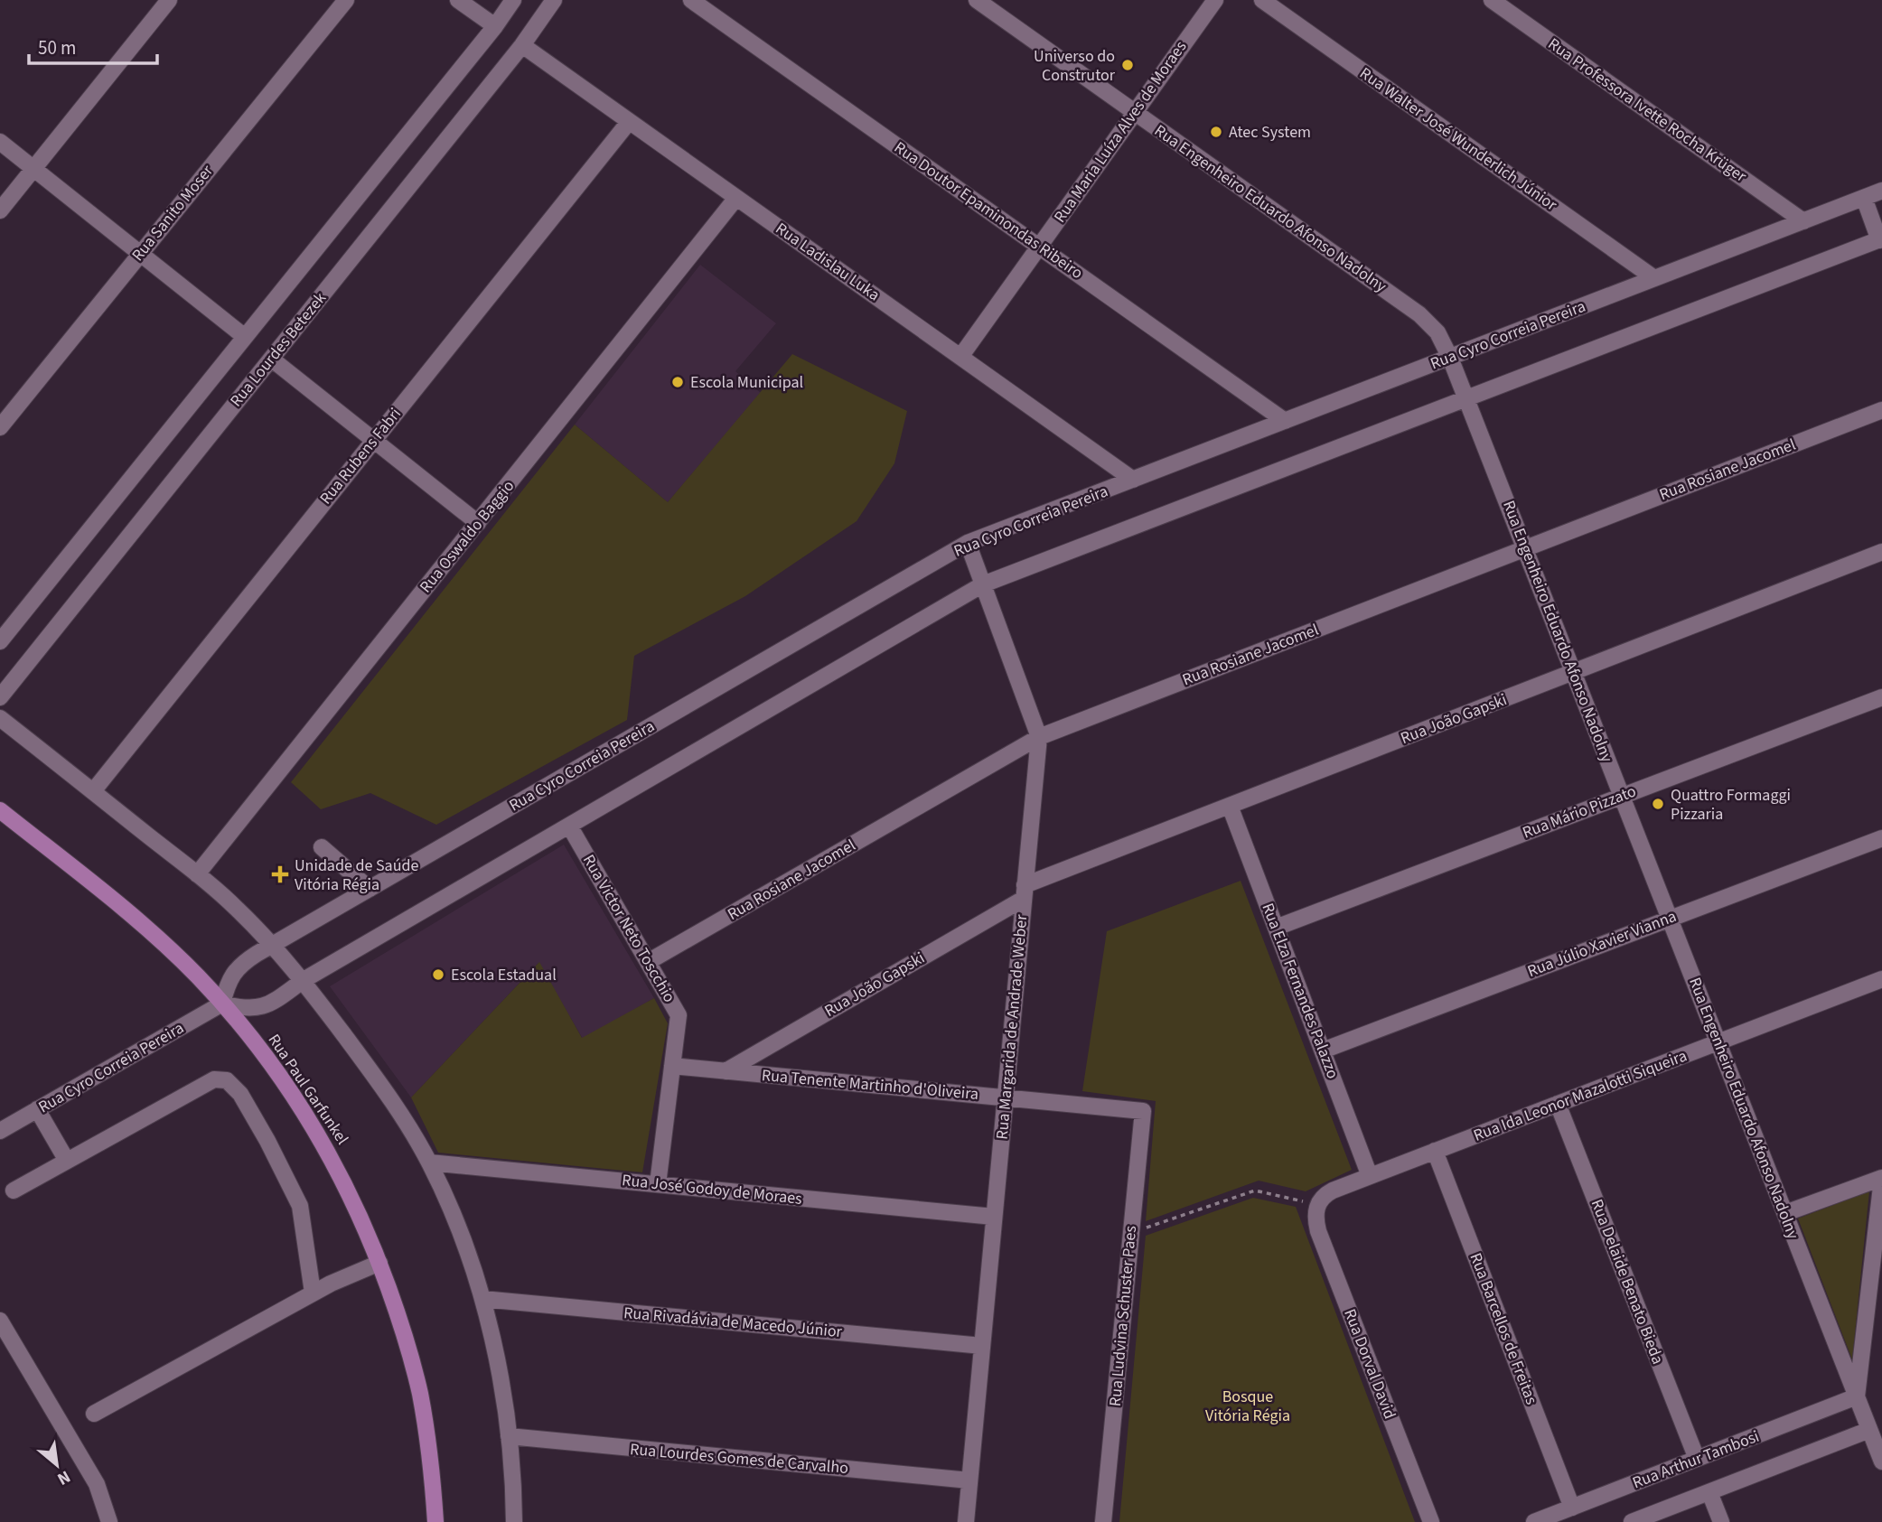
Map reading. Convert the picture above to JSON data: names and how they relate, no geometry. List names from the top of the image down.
{
  "streets": {
    "main road": ["Rua Paul Garfunkel"],
    "street": [
      "Rua Professora Ivette Rocha Krüger",
      "Rua Maria Luíza Alves de Moraes",
      "Rua Walter José Wunderlich Júnior",
      "Rua Engenheiro Eduardo Afonso Nadolny",
      "Rua Doutor Epaminondas Ribeiro",
      "Rua Sanito Moser",
      "Rua Ladislau Luka",
      "Rua Cyro Correia Pereira",
      "Rua Lourdes Betezek",
      "Rua Rubens Fabri",
      "Rua Rosiane Jacomel",
      "Rua Oswaldo Baggio",
      "Rua João Gapski",
      "Rua Mário Pizzato",
      "Rua Victor Neto Toscchio",
      "Rua Júlio Xavier Vianna",
      "Rua Elza Fernandes Palazzo",
      "Rua Margarida de Andrade Weber",
      "Rua Tenente Martinho d'Oliveira",
      "Rua Ida Leonor Mazalotti Siqueira",
      "Rua José Godoy de Moraes",
      "Rua Delaide Benato Bieda",
      "Rua Ludvina Schuster Paes",
      "Rua Rivadávia de Macedo Júnior",
      "Rua Barcellos de Freitas",
      "Rua Dorval David",
      "Rua Lourdes Gomes de Carvalho",
      "Rua Arthur Tambosi"
    ]
  },
  "crossings": [
    ["Rua Professora Ivette Rocha Krüger", "Rua Cyro Correia Pereira"],
    ["Rua Maria Luíza Alves de Moraes", "Rua Engenheiro Eduardo Afonso Nadolny"],
    ["Rua Maria Luíza Alves de Moraes", "Rua Doutor Epaminondas Ribeiro"],
    ["Rua Maria Luíza Alves de Moraes", "Rua Ladislau Luka"],
    ["Rua Walter José Wunderlich Júnior", "Rua Cyro Correia Pereira"],
    ["Rua Engenheiro Eduardo Afonso Nadolny", "Rua Cyro Correia Pereira"],
    ["Rua Engenheiro Eduardo Afonso Nadolny", "Rua Rosiane Jacomel"],
    ["Rua Engenheiro Eduardo Afonso Nadolny", "Rua João Gapski"],
    ["Rua Engenheiro Eduardo Afonso Nadolny", "Rua Mário Pizzato"],
    ["Rua Engenheiro Eduardo Afonso Nadolny", "Rua Júlio Xavier Vianna"],
    ["Rua Engenheiro Eduardo Afonso Nadolny", "Rua Ida Leonor Mazalotti Siqueira"],
    ["Rua Engenheiro Eduardo Afonso Nadolny", "Rua Arthur Tambosi"],
    ["Rua Doutor Epaminondas Ribeiro", "Rua Cyro Correia Pereira"],
    ["Rua Ladislau Luka", "Rua Cyro Correia Pereira"],
    ["Rua Ladislau Luka", "Rua Lourdes Betezek"],
    ["Rua Ladislau Luka", "Rua Rubens Fabri"],
    ["Rua Ladislau Luka", "Rua Oswaldo Baggio"],
    ["Rua Cyro Correia Pereira", "Rua Margarida de Andrade Weber"],
    ["Rua Cyro Correia Pereira", "Rua Paul Garfunkel"],
    ["Rua Rosiane Jacomel", "Rua Victor Neto Toscchio"],
    ["Rua Rosiane Jacomel", "Rua Margarida de Andrade Weber"],
    ["Rua João Gapski", "Rua Elza Fernandes Palazzo"],
    ["Rua João Gapski", "Rua Margarida de Andrade Weber"],
    ["Rua João Gapski", "Rua Tenente Martinho d'Oliveira"],
    ["Rua Mário Pizzato", "Rua Elza Fernandes Palazzo"],
    ["Rua Victor Neto Toscchio", "Rua Tenente Martinho d'Oliveira"],
    ["Rua Victor Neto Toscchio", "Rua José Godoy de Moraes"],
    ["Rua Júlio Xavier Vianna", "Rua Elza Fernandes Palazzo"],
    ["Rua Elza Fernandes Palazzo", "Rua Ida Leonor Mazalotti Siqueira"],
    ["Rua Margarida de Andrade Weber", "Rua Tenente Martinho d'Oliveira"],
    ["Rua Margarida de Andrade Weber", "Rua José Godoy de Moraes"],
    ["Rua Margarida de Andrade Weber", "Rua Rivadávia de Macedo Júnior"],
    ["Rua Margarida de Andrade Weber", "Rua Lourdes Gomes de Carvalho"],
    ["Rua Tenente Martinho d'Oliveira", "Rua Ludvina Schuster Paes"],
    ["Rua Ida Leonor Mazalotti Siqueira", "Rua Delaide Benato Bieda"],
    ["Rua Ida Leonor Mazalotti Siqueira", "Rua Barcellos de Freitas"],
    ["Rua Ida Leonor Mazalotti Siqueira", "Rua Dorval David"],
    ["Rua Delaide Benato Bieda", "Rua Arthur Tambosi"],
    ["Rua Barcellos de Freitas", "Rua Arthur Tambosi"]
  ],
  "parks": ["Bosque Vitória Régia"],
  "places": {
    "other": [
      "Universo do Construtor",
      "Atec System",
      "Escola Municipal",
      "Quattro Formaggi Pizzaria",
      "Escola Estadual"
    ],
    "health": ["Unidade de Saúde Vitória Régia"]
  },
  "scale_bar": "50 m",
  "north": "bottom right"
}
